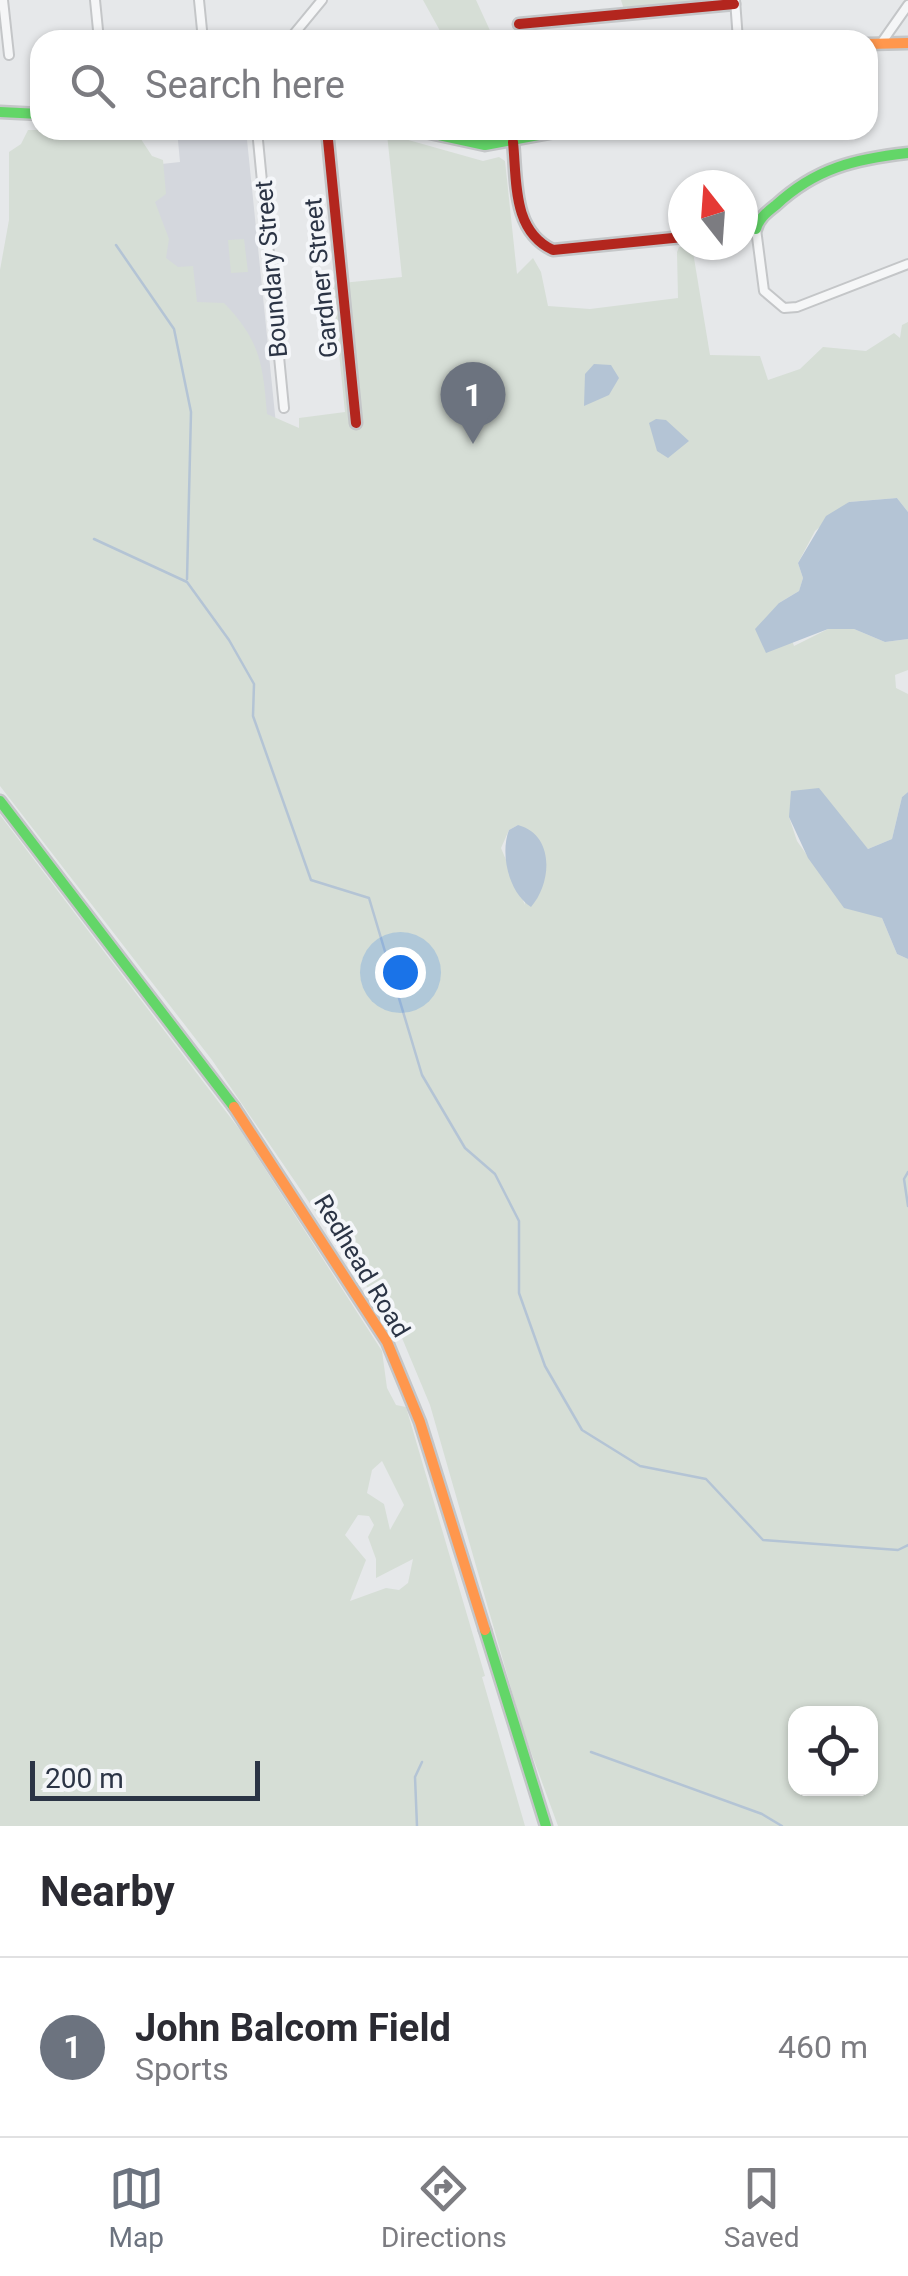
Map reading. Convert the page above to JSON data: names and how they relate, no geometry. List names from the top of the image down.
{
  "streets": {
    "street": ["Boundary Street", "Gardner Street", "Redhead Road"]
  },
  "scale_bar": "200 m",
  "north": "top",
  "page": {
    "search": "Search here",
    "pins": "1",
    "scale": "200 m",
    "heading": "Nearby",
    "list": [
      {
        "mark": "1",
        "name": "John Balcom Field",
        "note": "Sports",
        "value": "460 m"
      }
    ],
    "nav": ["Map", "Directions", "Saved"]
  }
}
